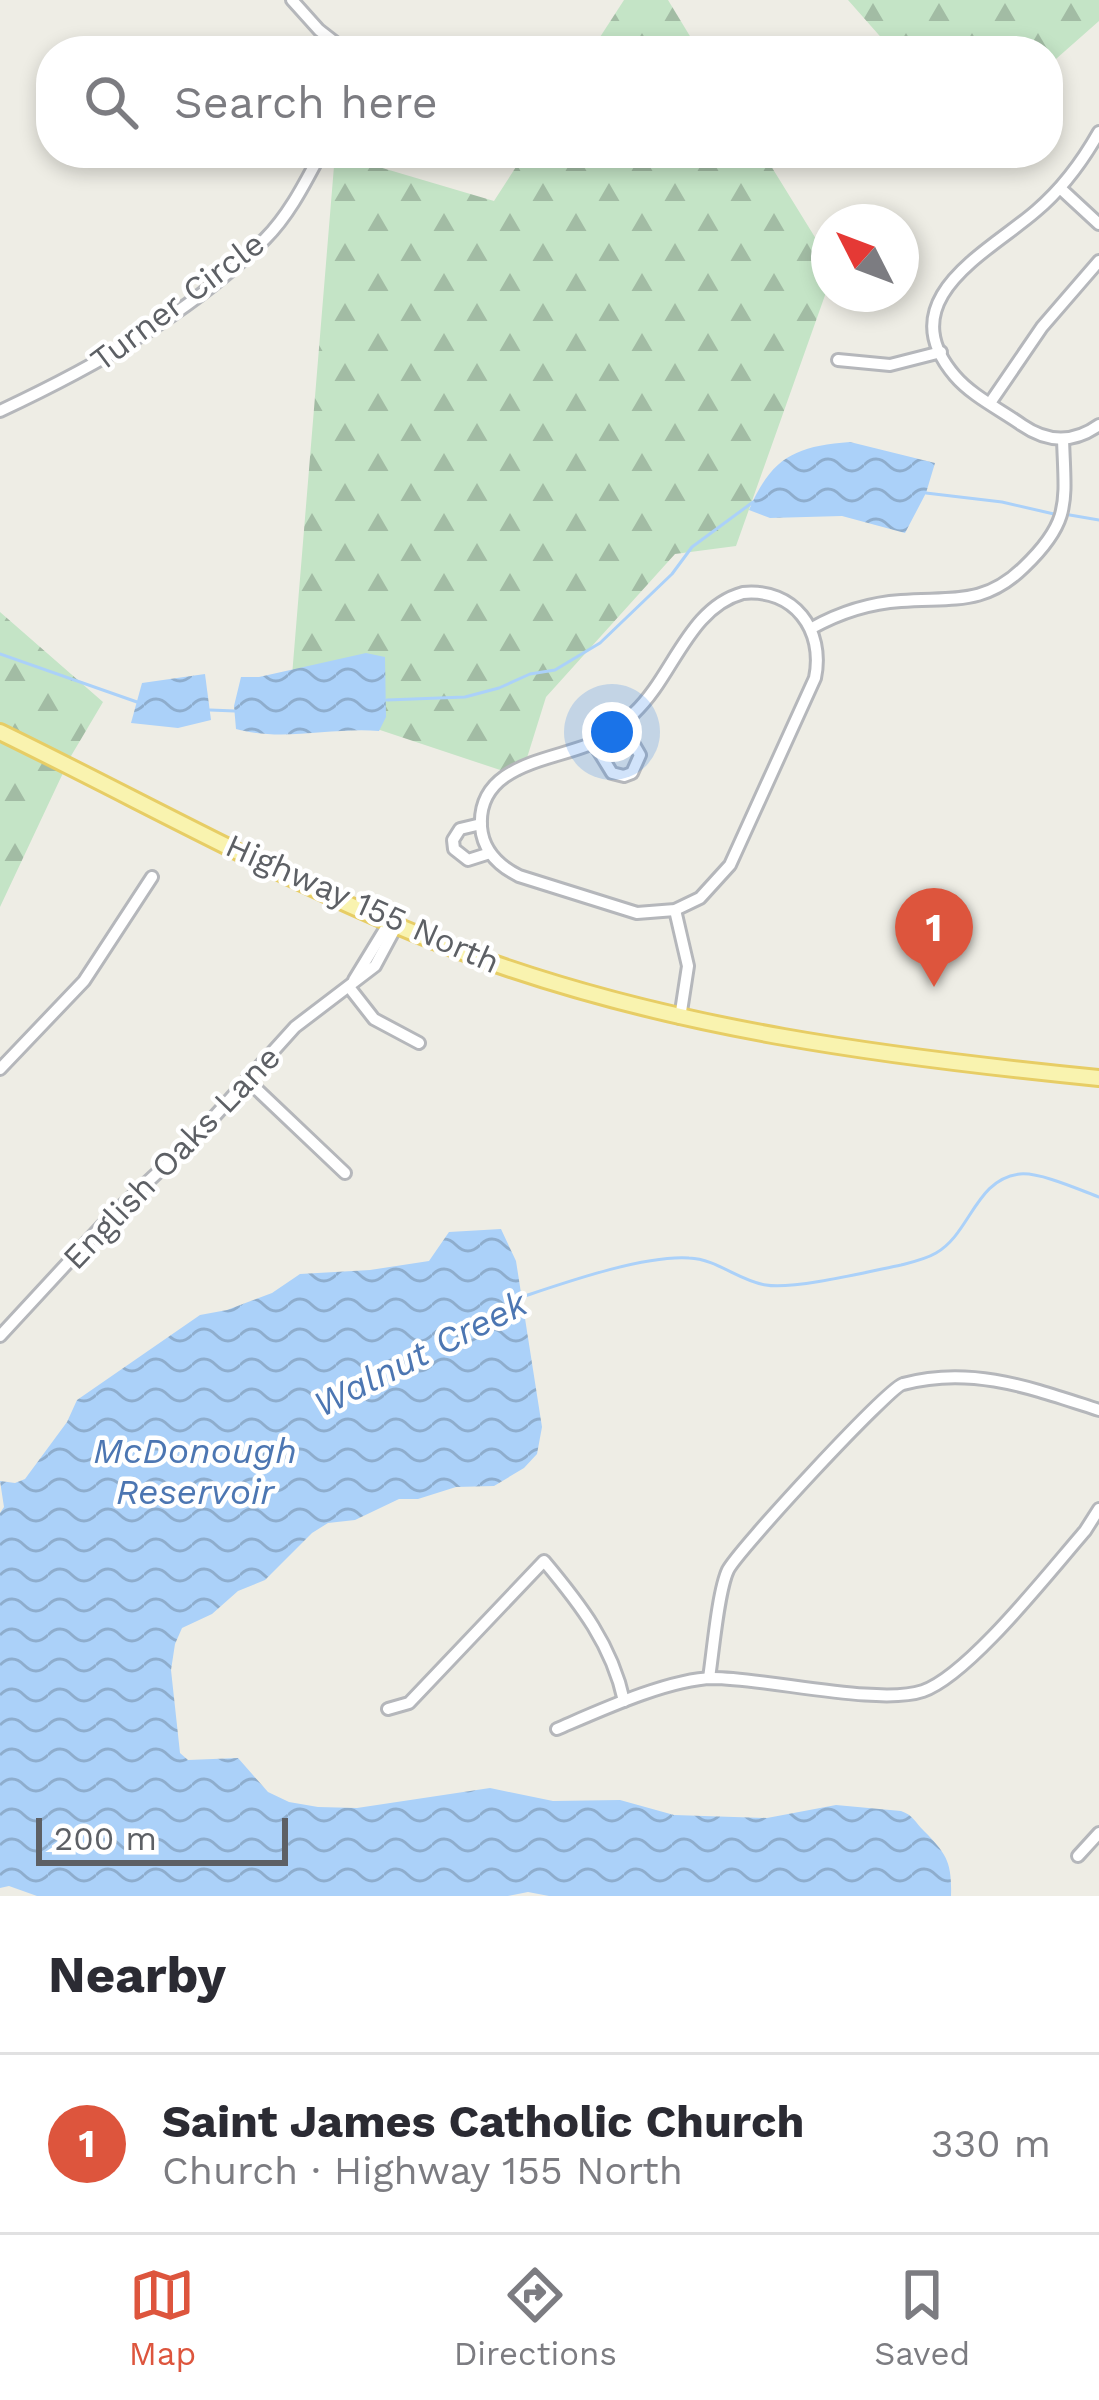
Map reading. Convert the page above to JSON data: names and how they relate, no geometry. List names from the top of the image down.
{
  "streets": {
    "main road": ["Highway 155 North"],
    "street": ["Turner Circle", "English Oaks Lane"]
  },
  "crossings": [
    ["Highway 155 North", "English Oaks Lane"]
  ],
  "water": ["Walnut Creek", "McDonough Reservoir"],
  "scale_bar": "200 m",
  "north": "top left",
  "page": {
    "search": "Search here",
    "pins": "1",
    "scale": "200 m",
    "heading": "Nearby",
    "list": [
      {
        "mark": "1",
        "name": "Saint James Catholic Church",
        "note": "Church · Highway 155 North",
        "value": "330 m"
      }
    ],
    "nav": ["Map", "Directions", "Saved"]
  }
}
